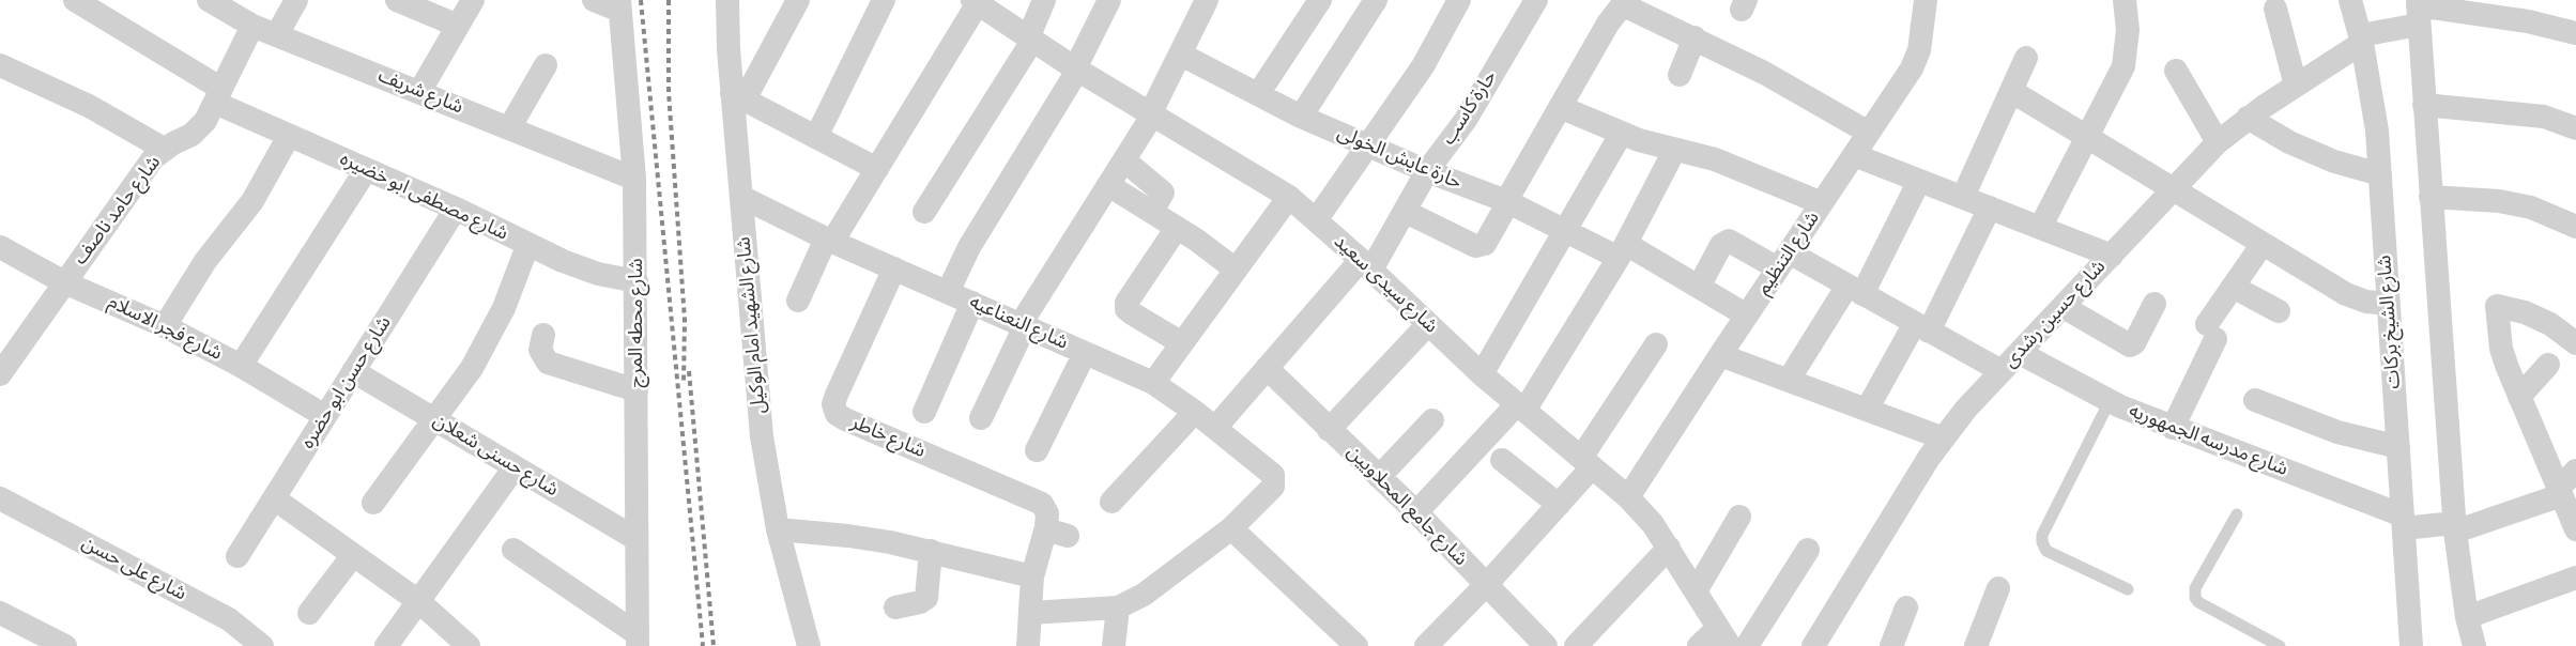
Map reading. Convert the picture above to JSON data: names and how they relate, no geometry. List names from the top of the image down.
{
  "streets": {
    "street": [
      "شارع شريف",
      "حارة كاسب",
      "حارة عايش الخولى",
      "شارع مصطفى ابو خضيره",
      "شارع حامد ناصف",
      "شارع التنظيم",
      "شارع سيدى سعيد",
      "شارع حسين رشدى",
      "شارع الشيخ بركات",
      "شارع محطه المرج",
      "شارع النعناعيه",
      "شارع الشهيد امام الوكيل",
      "شارع فجر الاسلام",
      "شارع حسن ابو حضره",
      "شارع خاطر",
      "شارع مدرسه الجمهوريه",
      "شارع حسنى شعلان",
      "شارع جامع المحلاويين",
      "شارع على حسن"
    ]
  },
  "crossings": [
    ["شارع شريف", "شارع حامد ناصف"],
    ["شارع شريف", "شارع محطه المرج"],
    ["حارة كاسب", "حارة عايش الخولى"],
    ["حارة كاسب", "شارع سيدى سعيد"],
    ["حارة كاسب", "شارع النعناعيه"],
    ["حارة كاسب", "شارع جامع المحلاويين"],
    ["حارة عايش الخولى", "شارع التنظيم"],
    ["شارع مصطفى ابو خضيره", "شارع حامد ناصف"],
    ["شارع مصطفى ابو خضيره", "شارع محطه المرج"],
    ["شارع مصطفى ابو خضيره", "شارع حسن ابو حضره"],
    ["شارع حامد ناصف", "شارع فجر الاسلام"],
    ["شارع التنظيم", "شارع سيدى سعيد"],
    ["شارع حسين رشدى", "شارع الشيخ بركات"],
    ["شارع حسين رشدى", "شارع مدرسه الجمهوريه"],
    ["شارع الشيخ بركات", "شارع مدرسه الجمهوريه"],
    ["شارع محطه المرج", "شارع حسنى شعلان"],
    ["شارع النعناعيه", "شارع الشهيد امام الوكيل"],
    ["شارع النعناعيه", "شارع خاطر"],
    ["شارع فجر الاسلام", "شارع حسن ابو حضره"],
    ["شارع حسن ابو حضره", "شارع حسنى شعلان"]
  ]
}
